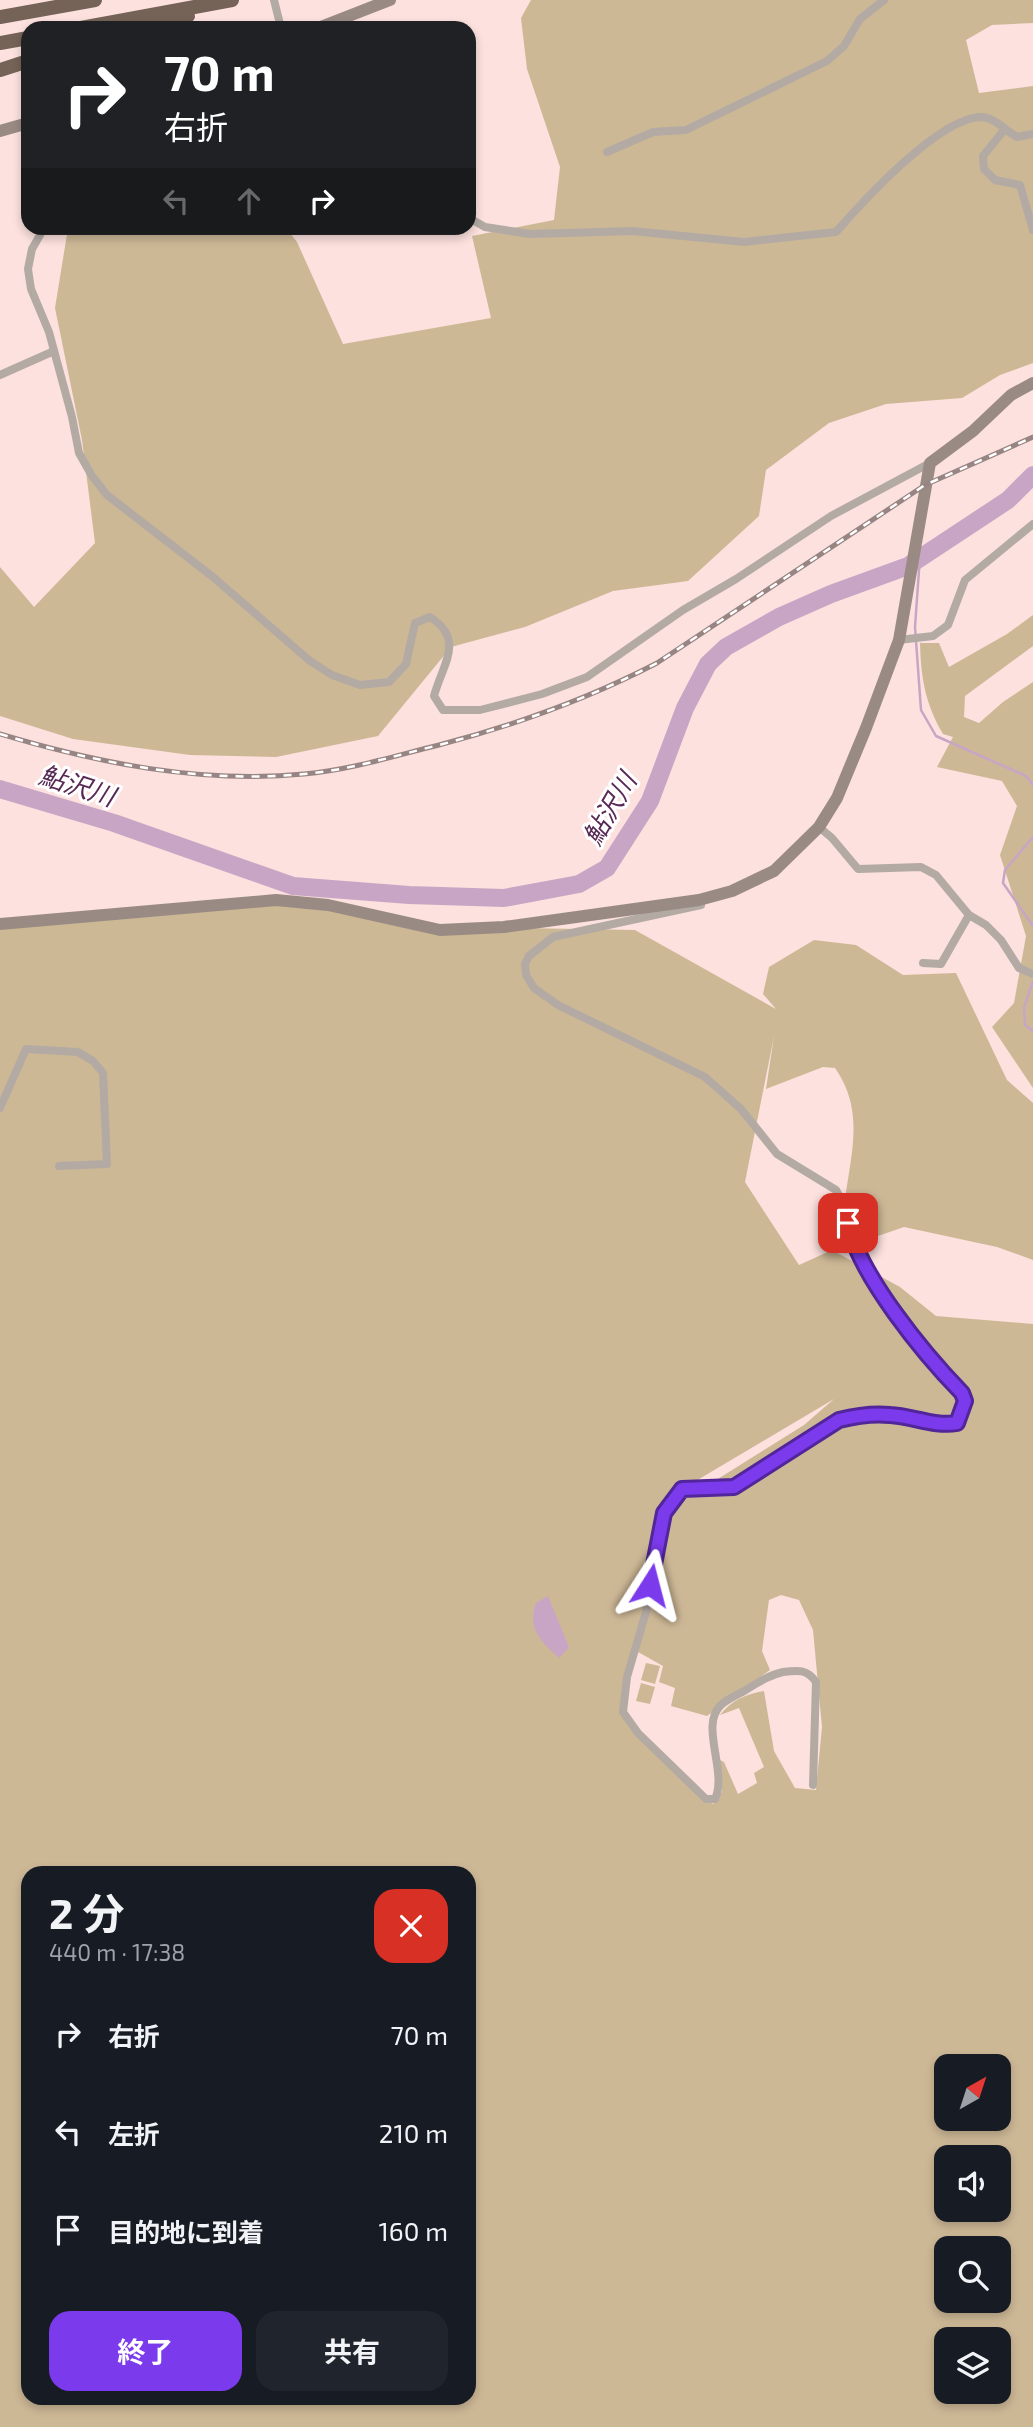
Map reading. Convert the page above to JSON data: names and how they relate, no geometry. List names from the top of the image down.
{
  "water": ["鮎沢川"],
  "north": "top right",
  "page": {
    "turn": ["70 m", "右折"],
    "heading": ["2 分", "440 m · 17:38"],
    "list": [
      {
        "name": "右折",
        "value": "70 m"
      },
      {
        "name": "左折",
        "value": "210 m"
      },
      {
        "name": "目的地に到着",
        "value": "160 m"
      }
    ],
    "buttons": ["終了", "共有"]
  }
}
